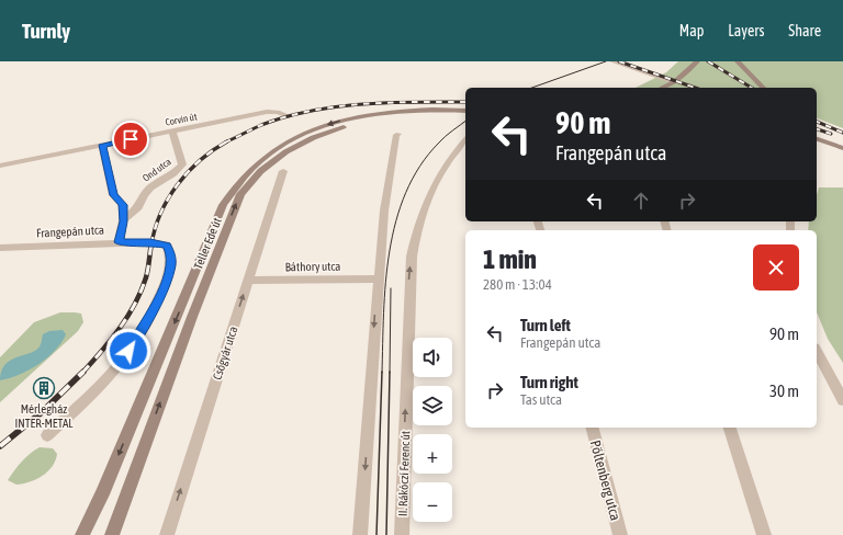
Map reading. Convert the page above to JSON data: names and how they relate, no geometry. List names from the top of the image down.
{
  "streets": {
    "main road": ["Teller Ede út"],
    "street": [
      "Corvin út",
      "Ond utca",
      "Frangepán utca",
      "Báthory utca",
      "Csőgyár utca",
      "II. Rákóczi Ferenc út",
      "Pöltenberg utca"
    ]
  },
  "crossings": [
    ["Corvin út", "Ond utca"],
    ["Báthory utca", "Csőgyár utca"]
  ],
  "one_way": ["Csőgyár utca"],
  "places": {
    "building": ["Mérlegház INTER-METAL"]
  },
  "page": {
    "header": "Turnly",
    "nav": ["Map", "Layers", "Share"],
    "turn": ["90 m", "Frangepán utca"],
    "heading": ["1 min", "280 m · 13:04"],
    "list": [
      {
        "name": "Turn left",
        "note": "Frangepán utca",
        "value": "90 m"
      },
      {
        "name": "Turn right",
        "note": "Tas utca",
        "value": "30 m"
      }
    ],
    "map_buttons": ["+", "−"]
  }
}
